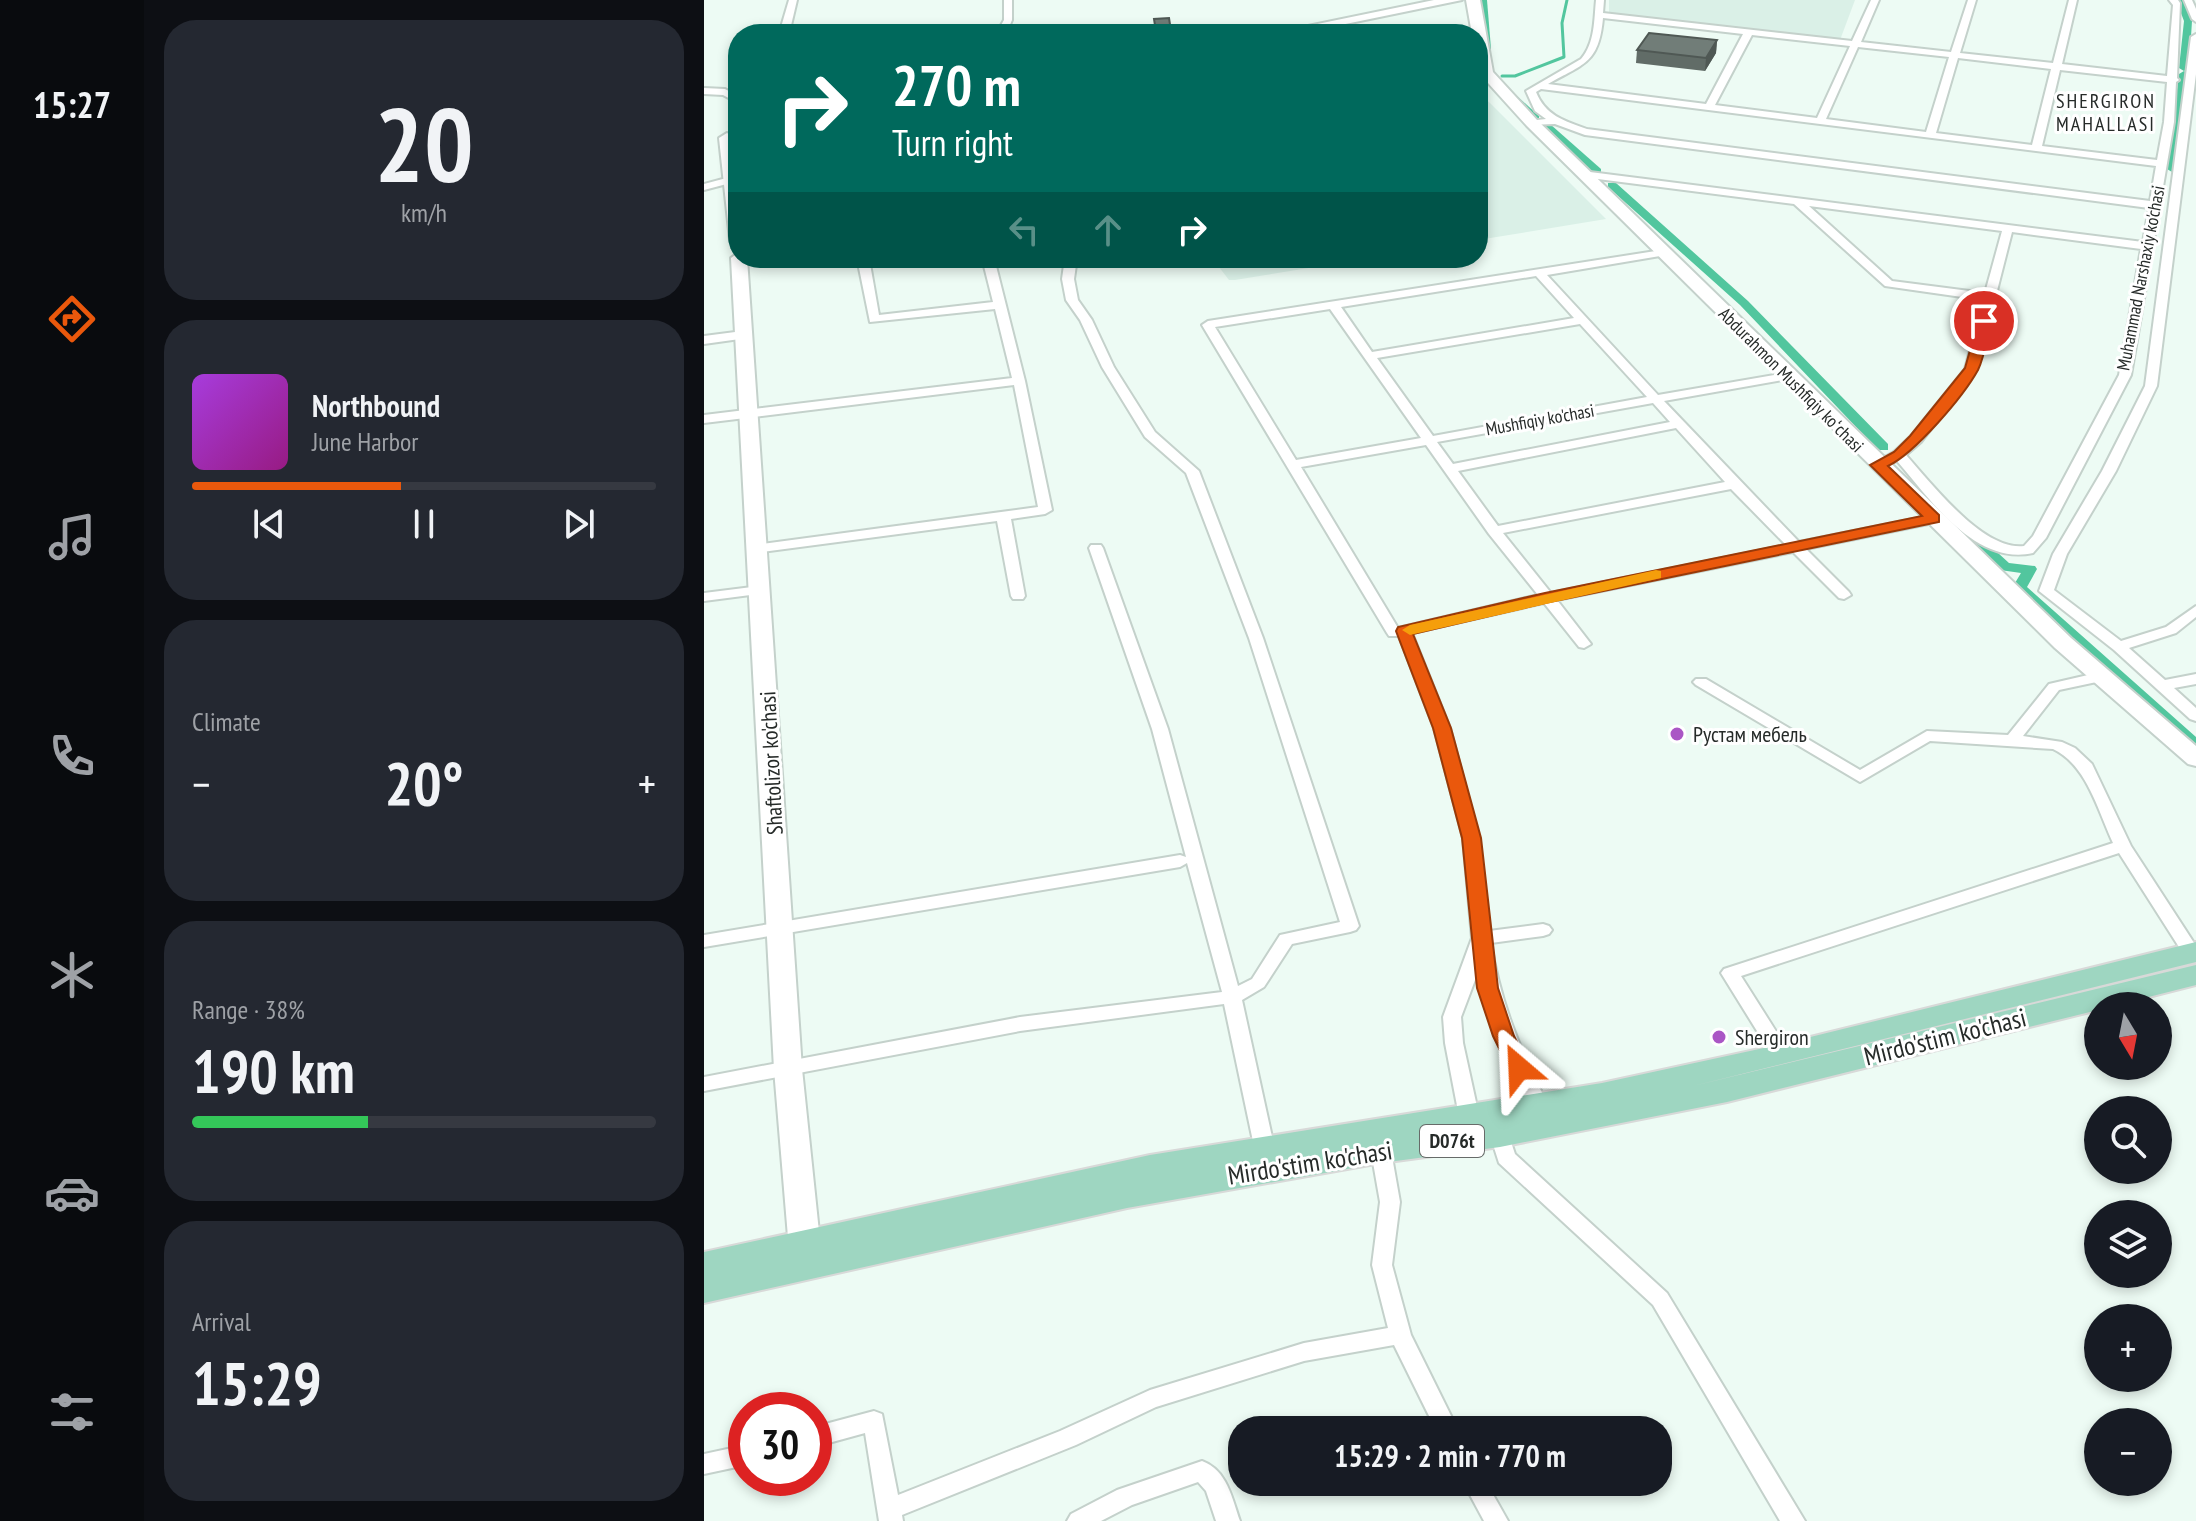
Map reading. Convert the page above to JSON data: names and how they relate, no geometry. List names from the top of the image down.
{
  "streets": {
    "main road": ["Mirdo'stim ko'chasi", "D076t"],
    "street": [
      "Muhammad Narshaxiy ko'chasi",
      "Abdurahmon Mushfiqiy koʻchasi",
      "Mushfiqiy ko'chasi",
      "Shaftolizor ko'chasi"
    ]
  },
  "crossings": [
    ["Abdurahmon Mushfiqiy koʻchasi", "Mushfiqiy ko'chasi"],
    ["Shaftolizor ko'chasi", "Mirdo'stim ko'chasi"]
  ],
  "districts": ["SHERGIRON MAHALLASI"],
  "places": ["Рустам мебель", "Shergiron"],
  "north": "bottom",
  "page": {
    "tabs": "15:27",
    "tile": [
      ["20", "km/h"],
      "Climate",
      ["Range · 38%", "190 km"],
      ["Arrival", "15:29"]
    ],
    "turn": ["270 m", "Turn right"],
    "song": ["Northbound", "June Harbor"],
    "heat": ["−", "20°", "+"],
    "map_buttons": ["+", "−"],
    "limit": "30",
    "trip": "15:29 · 2 min · 770 m"
  }
}
